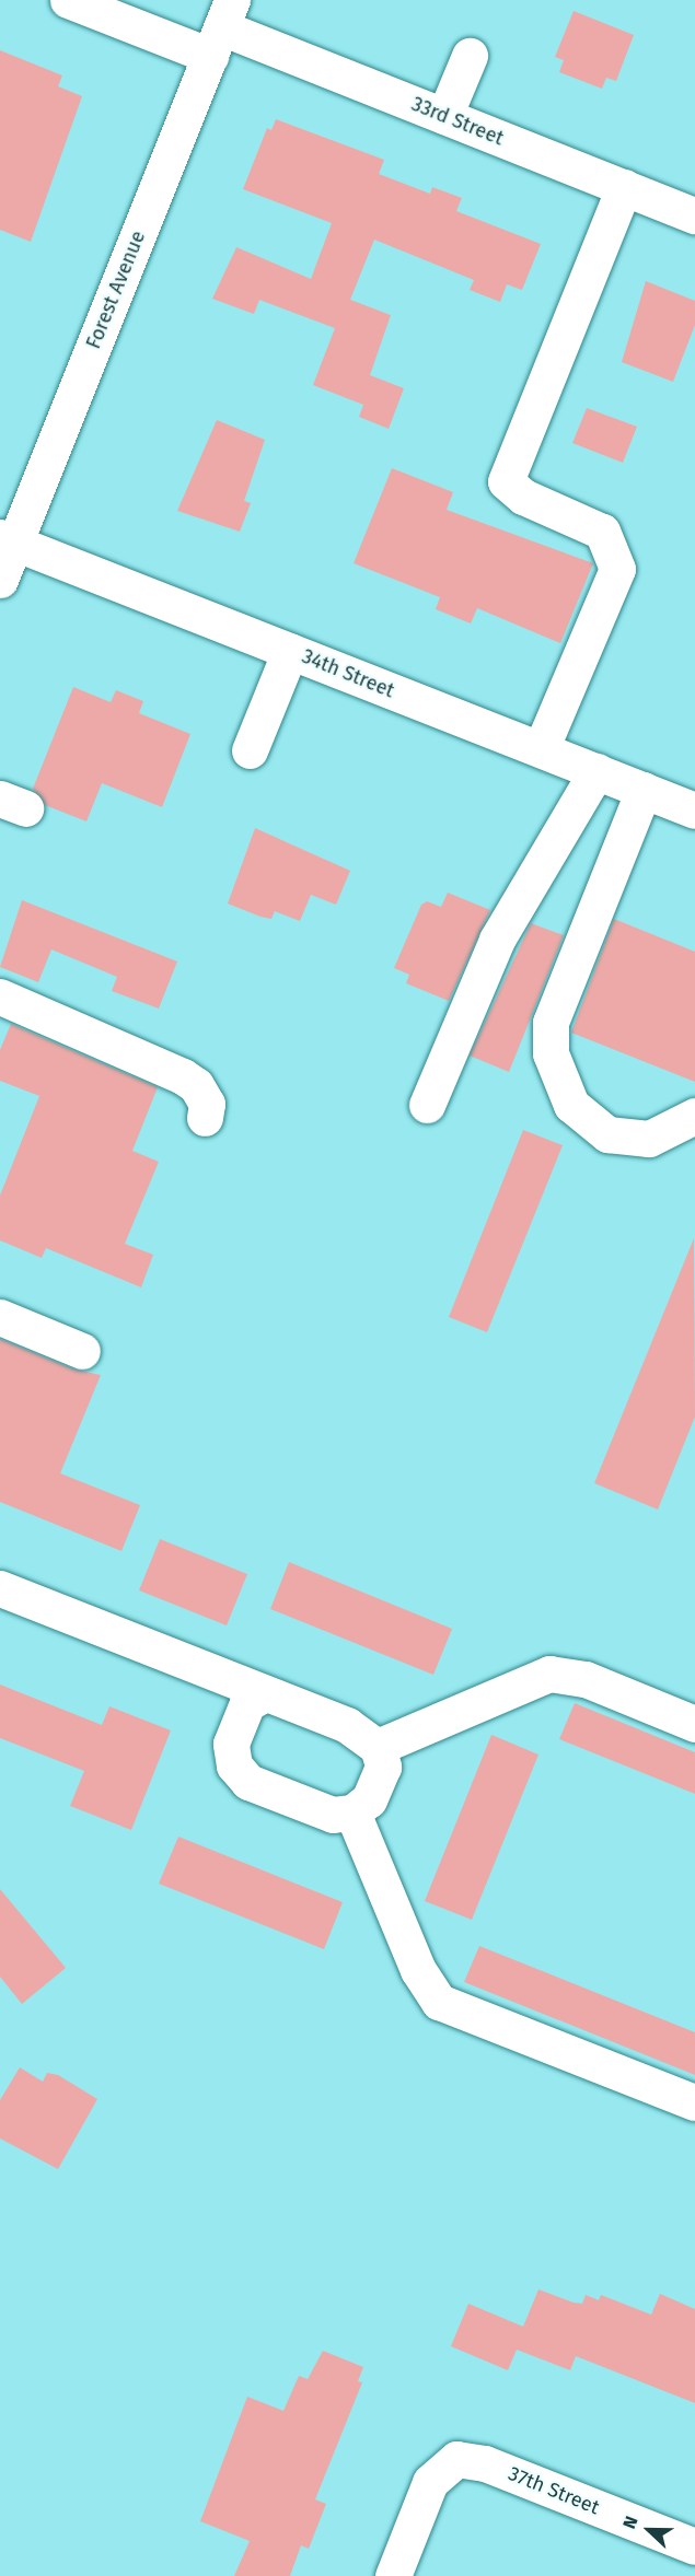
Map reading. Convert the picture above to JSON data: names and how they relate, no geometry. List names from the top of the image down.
{
  "streets": {
    "street": [
      "33rd Street",
      "Forest Avenue",
      "34th Street",
      "37th Street"
    ]
  },
  "crossings": [
    ["33rd Street", "Forest Avenue"],
    ["Forest Avenue", "34th Street"]
  ],
  "north": "left"
}
